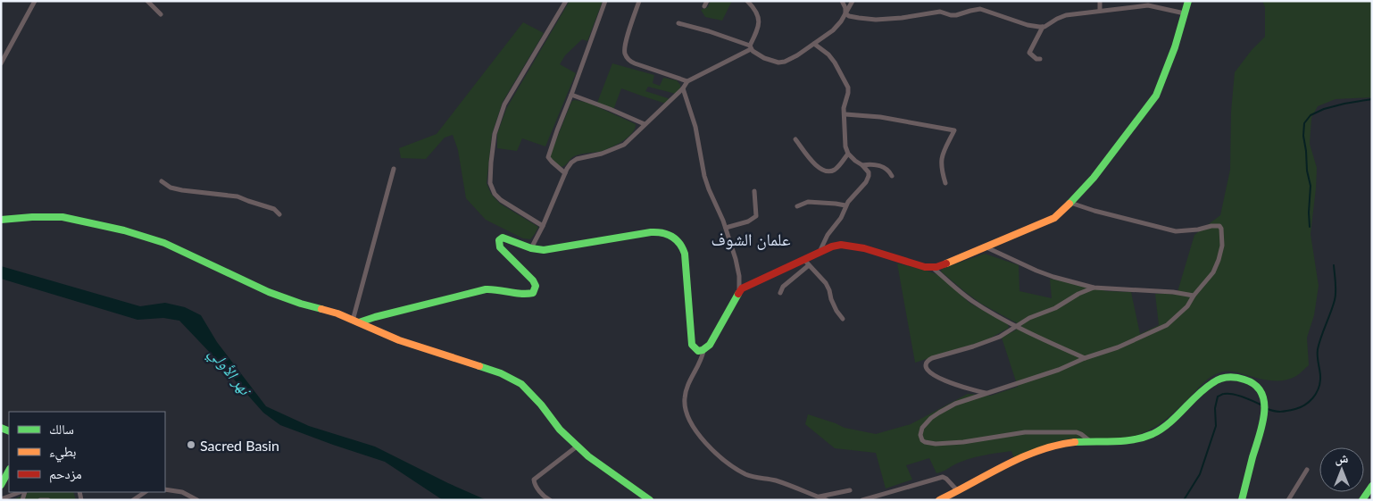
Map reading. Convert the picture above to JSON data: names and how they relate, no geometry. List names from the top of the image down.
{
  "districts": ["علمان الشوف"],
  "water": ["نهر الأولي"],
  "places": ["Sacred Basin"],
  "legend": ["سالك", "بطيء", "مزدحم"],
  "north": "top"
}
